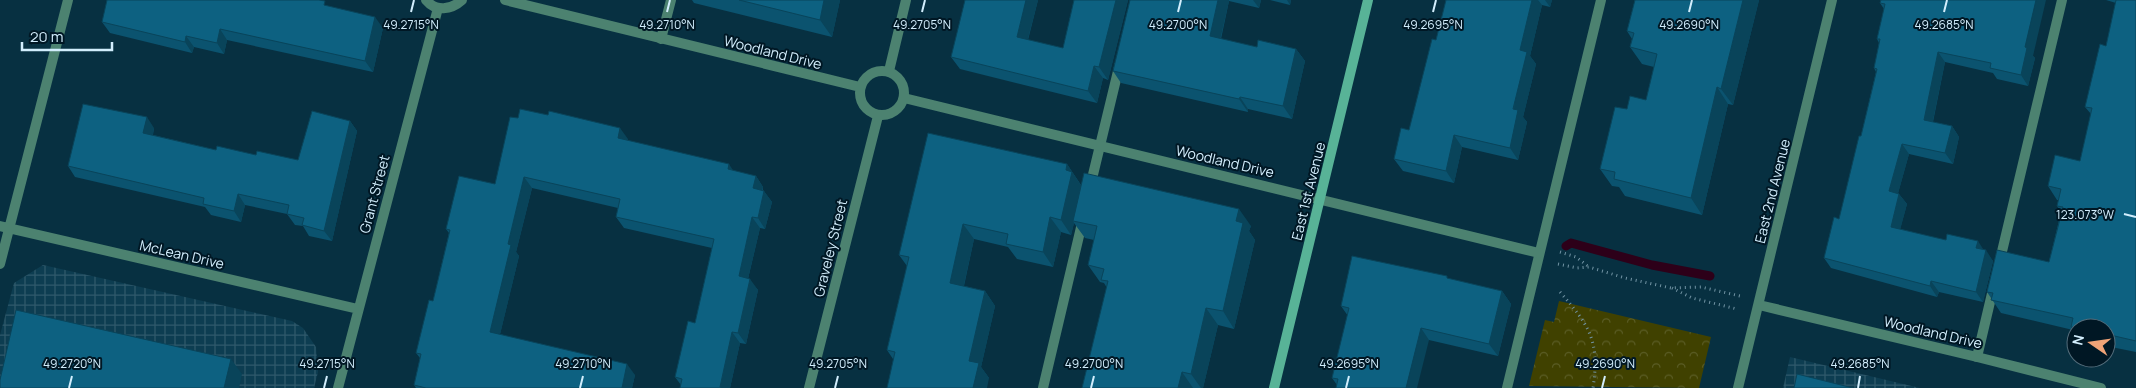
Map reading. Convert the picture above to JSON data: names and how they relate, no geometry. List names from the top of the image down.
{
  "streets": {
    "main road": ["East 1st Avenue"],
    "street": [
      "Woodland Drive",
      "East 2nd Avenue",
      "Grant Street",
      "Graveley Street",
      "McLean Drive"
    ]
  },
  "crossings": [
    ["Woodland Drive", "East 1st Avenue"],
    ["Woodland Drive", "East 2nd Avenue"],
    ["Woodland Drive", "Graveley Street"],
    ["Grant Street", "McLean Drive"]
  ],
  "scale_bar": "20 m",
  "north": "left",
  "coordinates": [
    "49.2715°N",
    "49.2710°N",
    "49.2705°N",
    "49.2700°N",
    "49.2695°N",
    "49.2685°N",
    "49.2690°N",
    "123.073°W",
    "49.2720°N"
  ]
}
